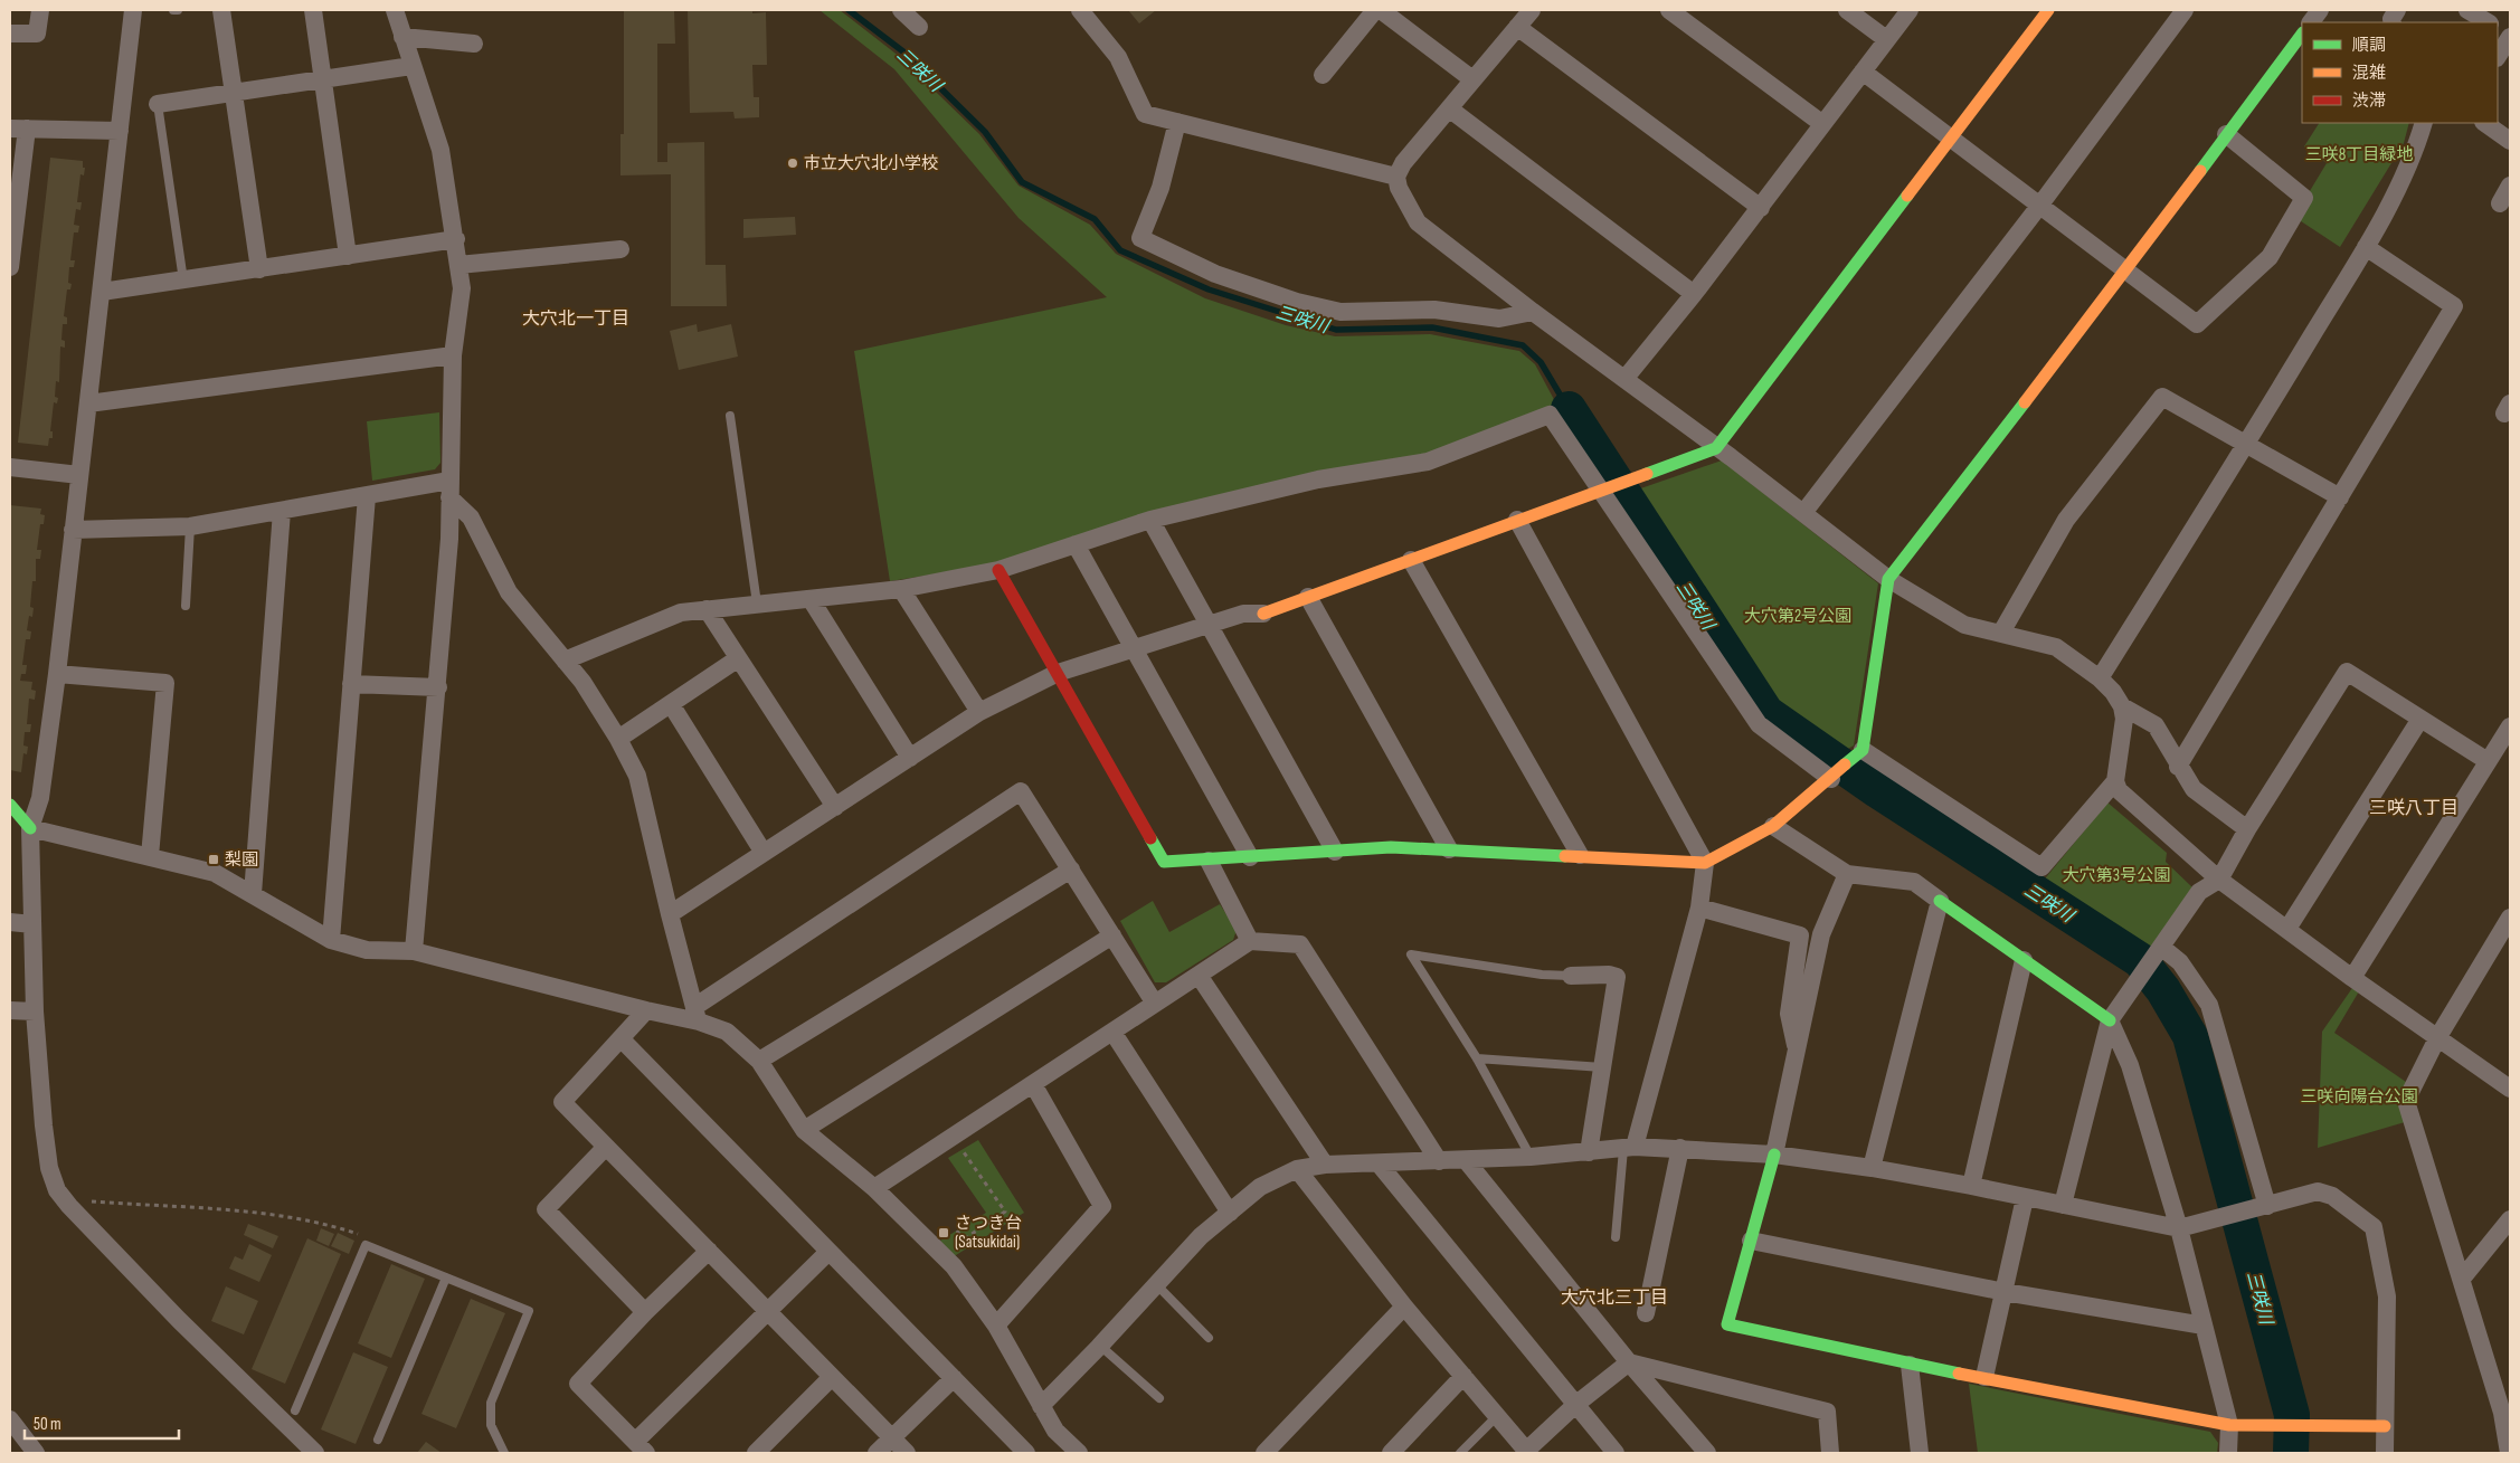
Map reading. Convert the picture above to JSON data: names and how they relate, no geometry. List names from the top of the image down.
{
  "districts": ["大穴北一丁目", "三咲八丁目", "大穴北三丁目"],
  "water": ["三咲川"],
  "parks": [
    "三咲8丁目緑地",
    "大穴第2号公園",
    "大穴第3号公園",
    "三咲向陽台公園"
  ],
  "places": {
    "other": ["市立大穴北小学校"],
    "transit": ["梨園", "さつき台 (Satsukidai)"]
  },
  "legend": ["順調", "混雑", "渋滞"],
  "scale_bar": "50 m"
}
